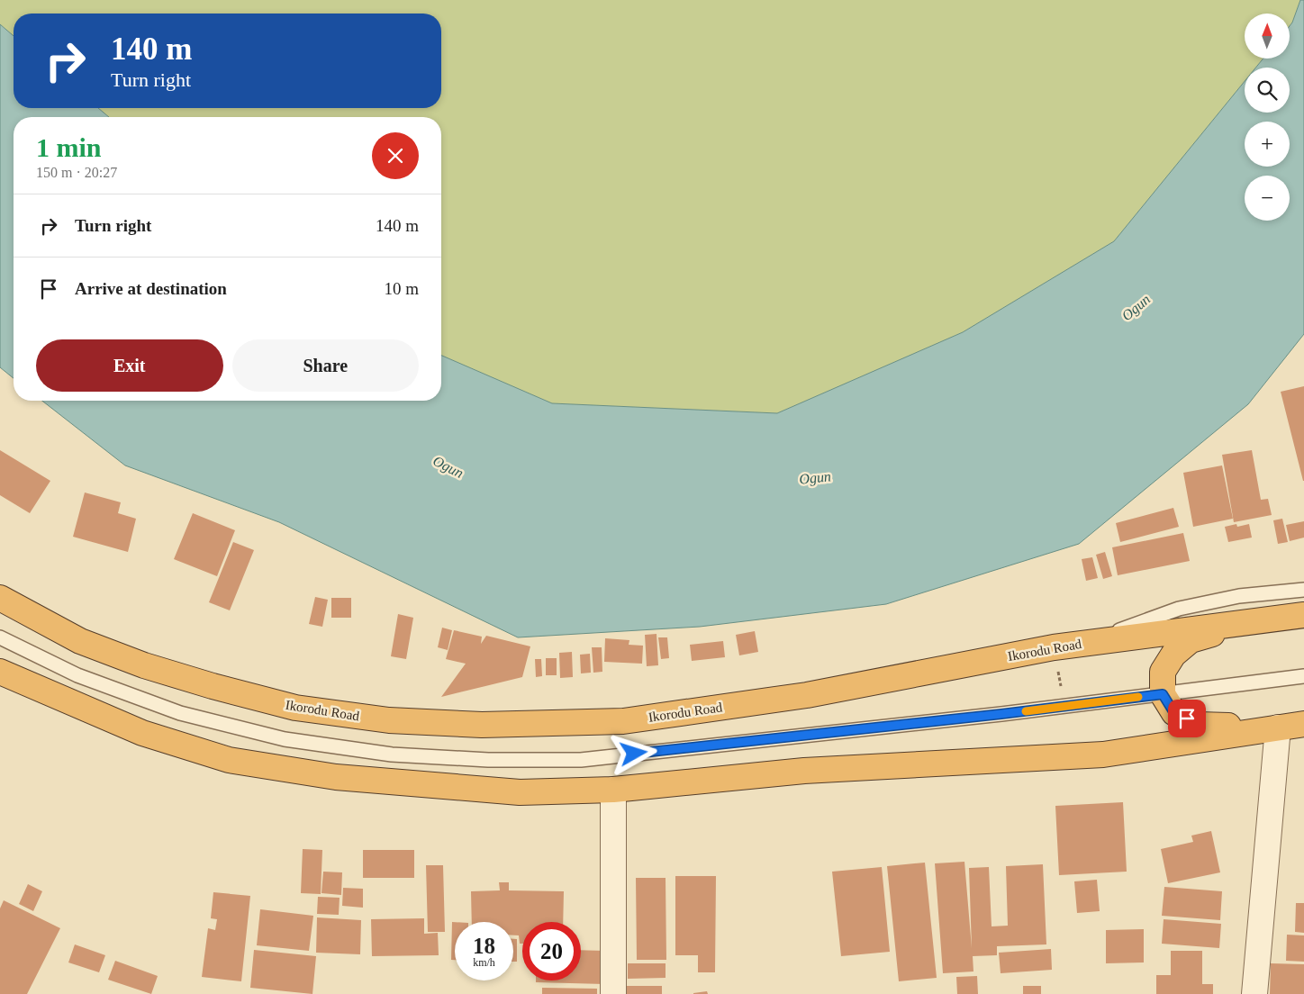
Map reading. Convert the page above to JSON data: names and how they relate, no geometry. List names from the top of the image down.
{
  "streets": {
    "highway": ["Ikorodu Road"]
  },
  "water": ["Ogun"],
  "north": "top",
  "page": {
    "map_buttons": ["+", "−"],
    "turn": ["140 m", "Turn right"],
    "heading": ["1 min", "150 m · 20:27"],
    "list": [
      {
        "name": "Turn right",
        "value": "140 m"
      },
      {
        "name": "Arrive at destination",
        "value": "10 m"
      }
    ],
    "buttons": ["Exit", "Share"],
    "speed": "18 km/h",
    "limit": "20"
  }
}
